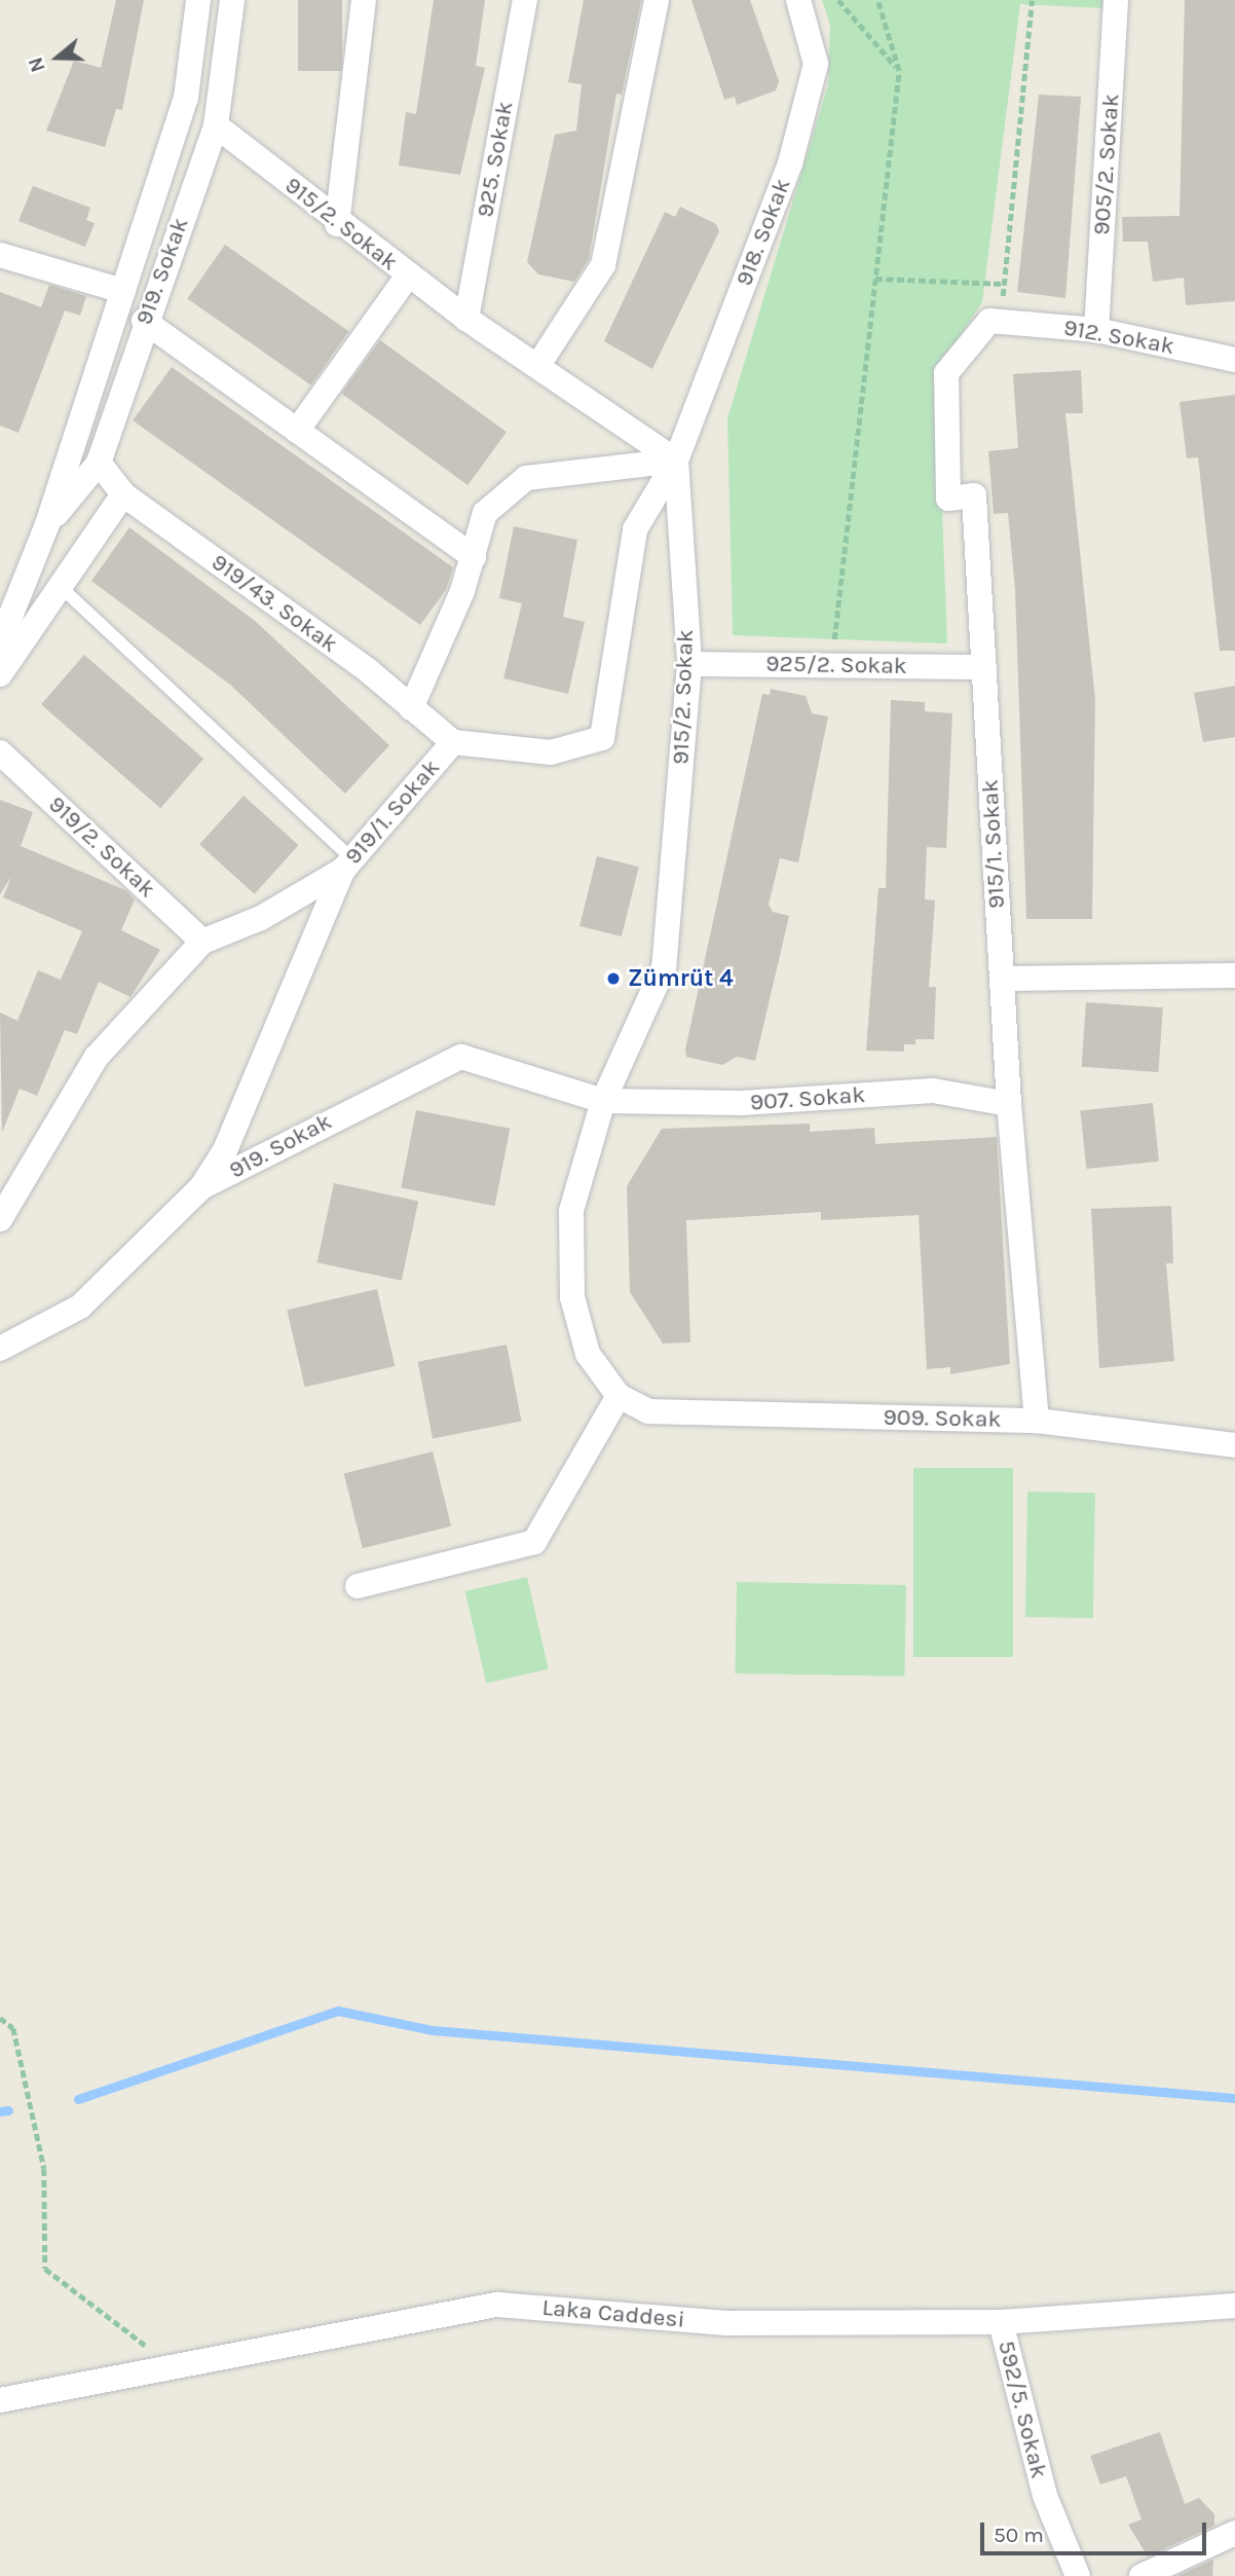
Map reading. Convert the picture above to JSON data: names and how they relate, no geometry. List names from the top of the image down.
{
  "streets": {
    "street": [
      "925. Sokak",
      "905/2. Sokak",
      "915/2. Sokak",
      "918. Sokak",
      "919. Sokak",
      "912. Sokak",
      "919/43. Sokak",
      "925/2. Sokak",
      "919/1. Sokak",
      "915/1. Sokak",
      "919/2. Sokak",
      "907. Sokak",
      "909. Sokak",
      "Laka Caddesi",
      "592/5. Sokak"
    ]
  },
  "crossings": [
    ["925. Sokak", "915/2. Sokak"],
    ["905/2. Sokak", "912. Sokak"],
    ["915/2. Sokak", "918. Sokak"],
    ["915/2. Sokak", "919. Sokak"],
    ["915/2. Sokak", "925/2. Sokak"],
    ["915/2. Sokak", "919/1. Sokak"],
    ["915/2. Sokak", "907. Sokak"],
    ["915/2. Sokak", "909. Sokak"],
    ["918. Sokak", "919/1. Sokak"],
    ["919. Sokak", "919/43. Sokak"],
    ["919. Sokak", "907. Sokak"],
    ["912. Sokak", "915/1. Sokak"],
    ["919/43. Sokak", "919/1. Sokak"],
    ["925/2. Sokak", "915/1. Sokak"],
    ["919/1. Sokak", "919/2. Sokak"],
    ["915/1. Sokak", "907. Sokak"],
    ["915/1. Sokak", "909. Sokak"],
    ["Laka Caddesi", "592/5. Sokak"]
  ],
  "places": ["Zümrüt 4"],
  "scale_bar": "50 m",
  "north": "left"
}
